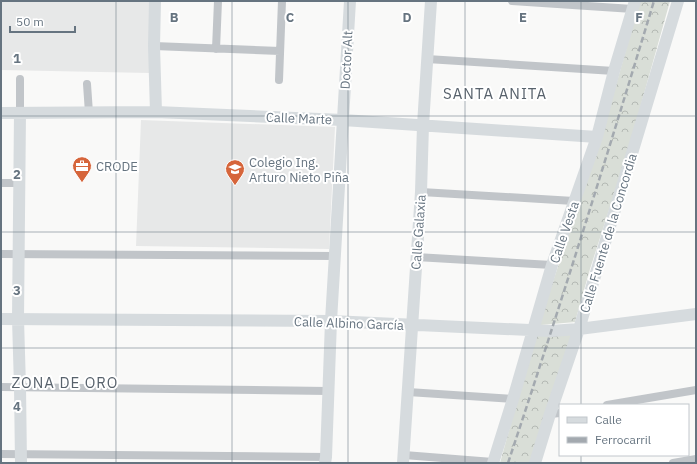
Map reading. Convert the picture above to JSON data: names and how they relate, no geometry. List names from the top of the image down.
{
  "streets": {
    "main road": [
      "Doctor Alt",
      "Calle Marte",
      "Calle Galaxia",
      "Calle Vesta",
      "Calle Fuente de la Concordia",
      "Calle Albino García"
    ]
  },
  "crossings": [
    ["Doctor Alt", "Calle Marte"],
    ["Doctor Alt", "Calle Albino García"],
    ["Calle Marte", "Calle Galaxia"],
    ["Calle Marte", "Calle Vesta"],
    ["Calle Galaxia", "Calle Albino García"],
    ["Calle Vesta", "Calle Albino García"],
    ["Calle Fuente de la Concordia", "Calle Albino García"]
  ],
  "districts": ["SANTA ANITA", "ZONA DE ORO"],
  "places": {
    "office": ["CRODE"],
    "school or university": ["Colegio Ing. Arturo Nieto Piña"]
  },
  "legend": ["Calle", "Ferrocarril"],
  "scale_bar": "50 m",
  "grid": {
    "columns": [
      "B",
      "C",
      "D",
      "E",
      "F"
    ],
    "rows": [
      "1",
      "2",
      "3",
      "4"
    ]
  }
}
